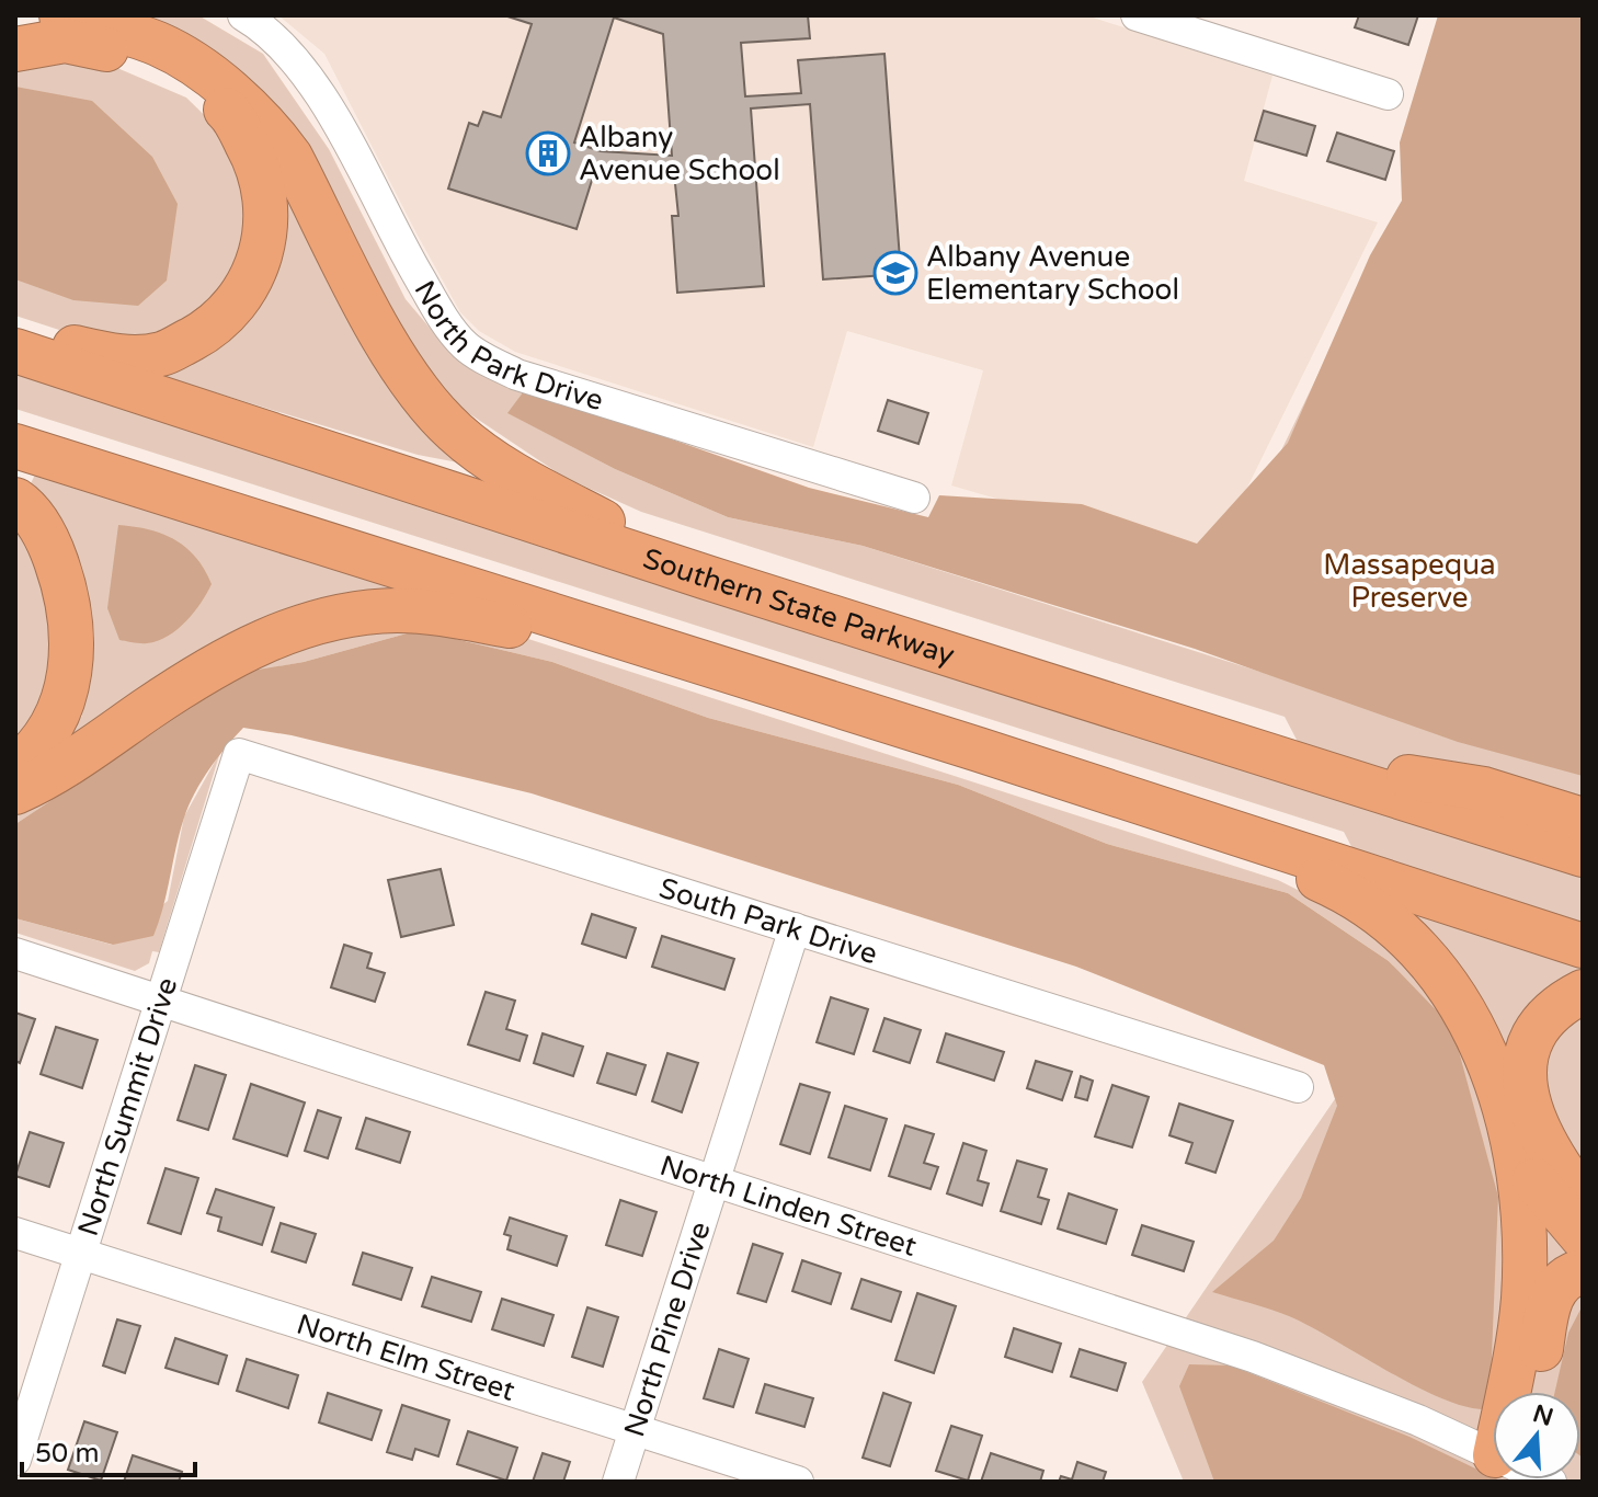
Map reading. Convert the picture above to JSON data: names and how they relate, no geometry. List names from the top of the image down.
{
  "streets": {
    "highway": ["Southern State Parkway"],
    "street": [
      "North Park Drive",
      "South Park Drive",
      "North Summit Drive",
      "North Linden Street",
      "North Pine Drive",
      "North Elm Street"
    ]
  },
  "crossings": [
    ["South Park Drive", "North Summit Drive"],
    ["South Park Drive", "North Pine Drive"],
    ["North Summit Drive", "North Linden Street"],
    ["North Summit Drive", "North Elm Street"],
    ["North Linden Street", "North Pine Drive"],
    ["North Pine Drive", "North Elm Street"]
  ],
  "parks": ["Massapequa Preserve"],
  "places": {
    "building": ["Albany Avenue School"],
    "school or university": ["Albany Avenue Elementary School"]
  },
  "scale_bar": "50 m",
  "north": "top"
}
